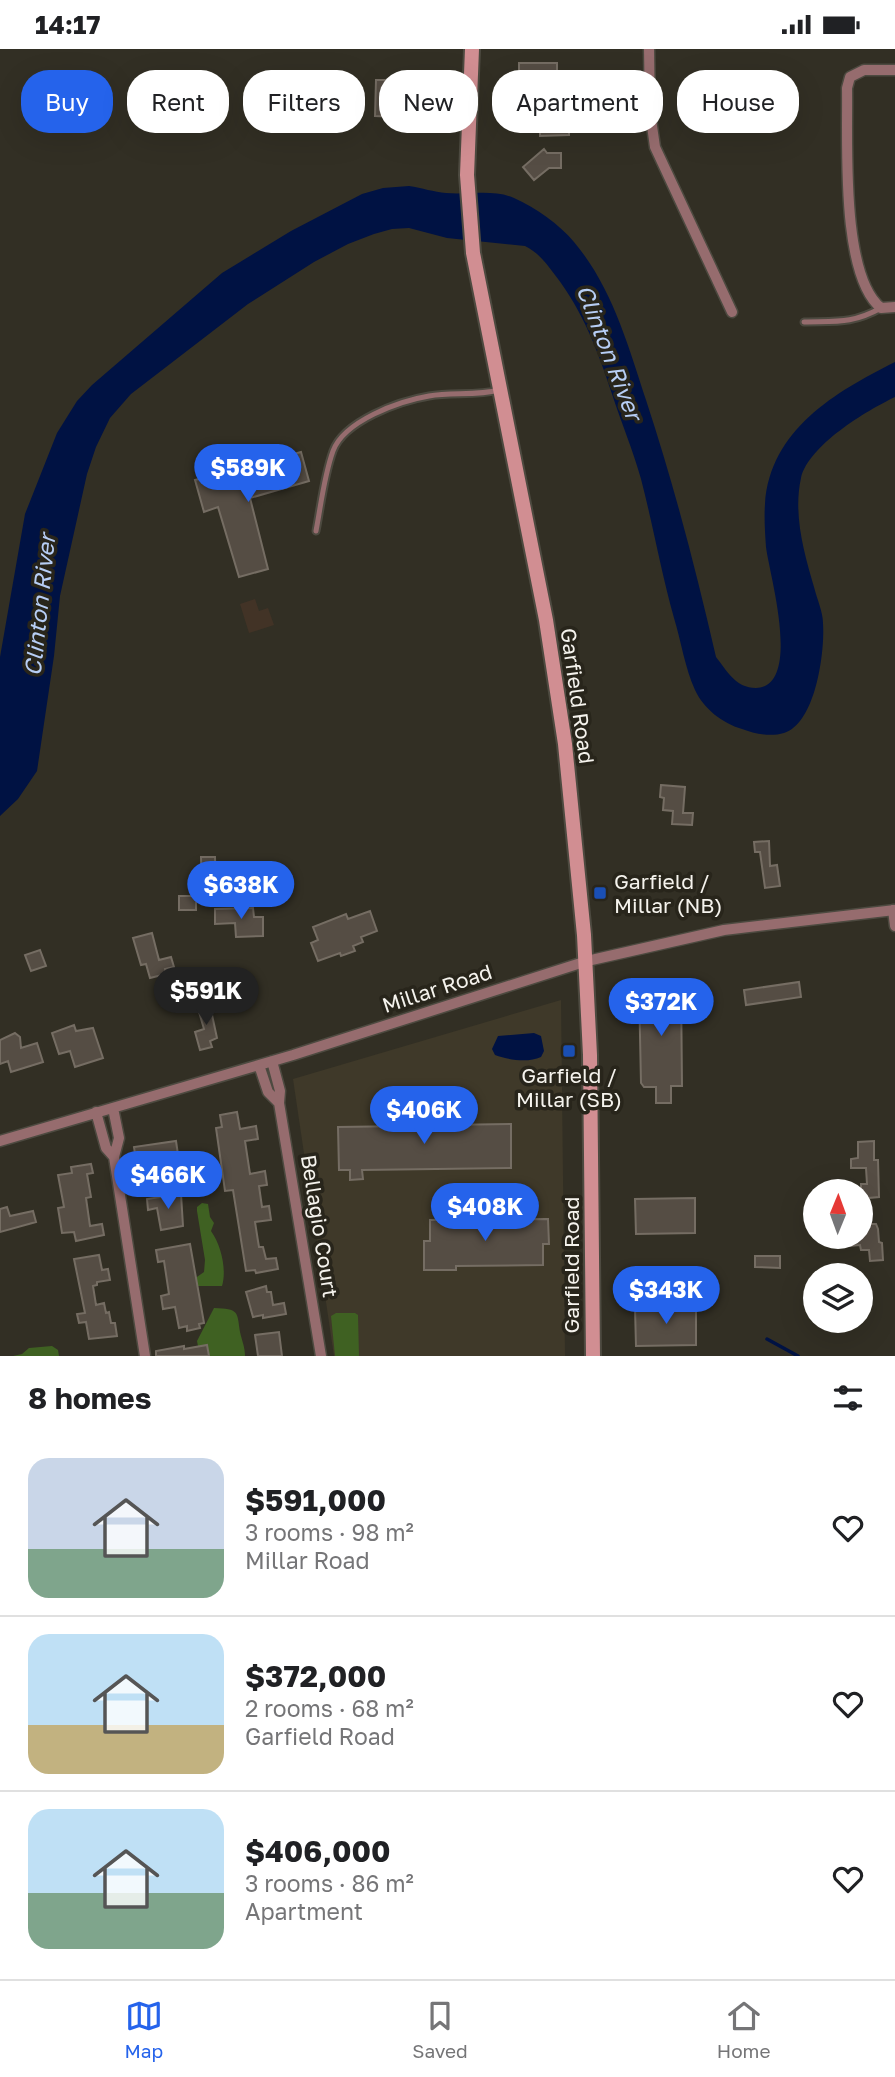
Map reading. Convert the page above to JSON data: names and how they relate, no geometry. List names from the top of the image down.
{
  "streets": {
    "main road": ["Garfield Road"],
    "street": ["Millar Road", "Bellagio Court"]
  },
  "crossings": [
    ["Garfield Road", "Millar Road"],
    ["Millar Road", "Bellagio Court"]
  ],
  "water": ["Clinton River"],
  "places": {
    "transit": ["Garfield / Millar (NB)", "Garfield / Millar (SB)"]
  },
  "north": "top",
  "page": {
    "status": "14:17",
    "chip": [
      "Buy",
      "Rent",
      "Filters",
      "New",
      "Apartment",
      "House"
    ],
    "price": [
      "$589K",
      "$638K",
      "$591K",
      "$372K",
      "$406K",
      "$466K",
      "$408K",
      "$343K"
    ],
    "heading": "8 homes",
    "list": [
      {
        "name": "$591,000",
        "note": "3 rooms · 98 m² · Millar Road"
      },
      {
        "name": "$372,000",
        "note": "2 rooms · 68 m² · Garfield Road"
      },
      {
        "name": "$406,000",
        "note": "3 rooms · 86 m² · Apartment"
      }
    ],
    "tabs": ["Map", "Saved", "Home"]
  }
}
